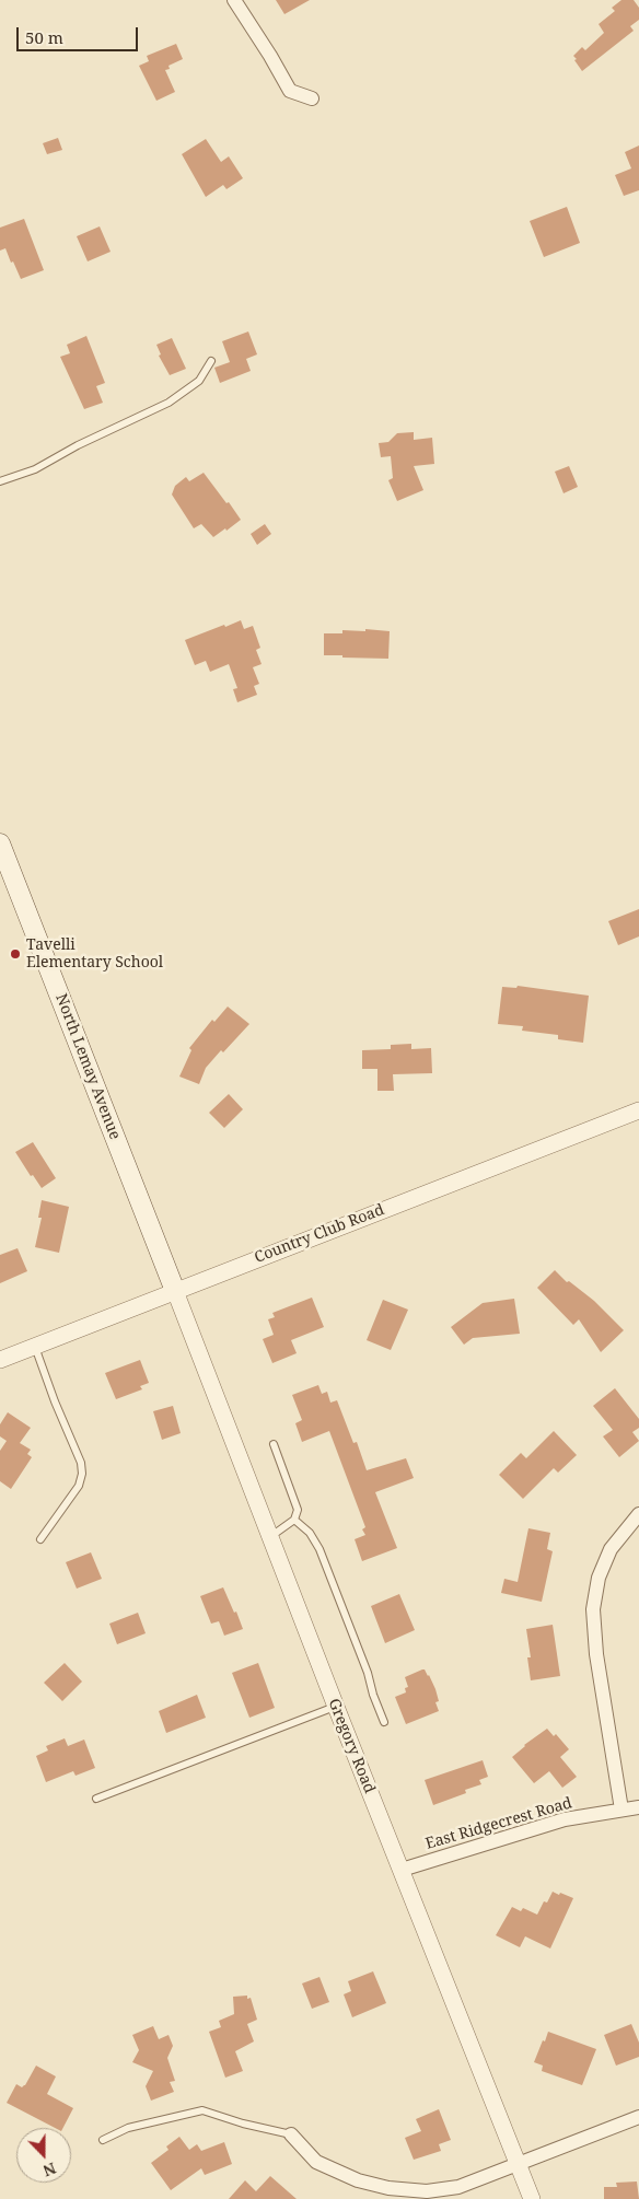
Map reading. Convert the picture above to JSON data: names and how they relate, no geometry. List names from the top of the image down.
{
  "streets": {
    "main road": ["North Lemay Avenue"],
    "street": ["Country Club Road", "Gregory Road", "East Ridgecrest Road"]
  },
  "crossings": [
    ["North Lemay Avenue", "Country Club Road"],
    ["North Lemay Avenue", "Gregory Road"],
    ["Country Club Road", "Gregory Road"],
    ["Gregory Road", "East Ridgecrest Road"]
  ],
  "places": ["Tavelli Elementary School"],
  "scale_bar": "50 m",
  "north": "bottom"
}
